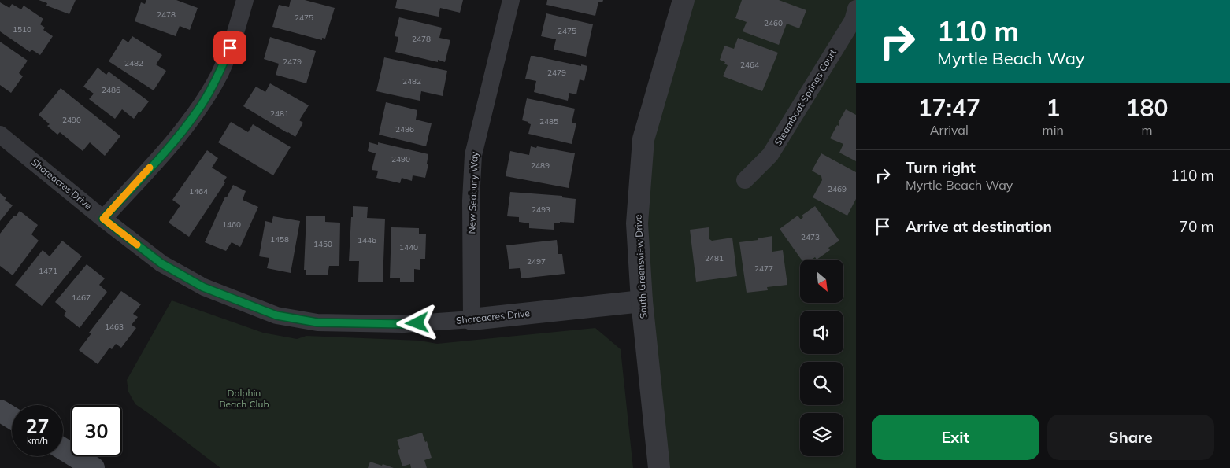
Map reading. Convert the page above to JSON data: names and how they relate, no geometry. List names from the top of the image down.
{
  "streets": {
    "street": [
      "Steamboat Springs Court",
      "Shoreacres Drive",
      "New Seabury Way",
      "South Greensview Drive"
    ]
  },
  "crossings": [
    ["Shoreacres Drive", "New Seabury Way"],
    ["Shoreacres Drive", "South Greensview Drive"]
  ],
  "parks": ["Dolphin Beach Club"],
  "house_numbers": [
    "2478",
    "2475",
    "2460",
    "1510",
    "2475",
    "2478",
    "2479",
    "2482",
    "2464",
    "2479",
    "2482",
    "2486",
    "2481",
    "2490",
    "2485",
    "2486",
    "2490",
    "2489",
    "2469",
    "1464",
    "2493",
    "1460",
    "2473",
    "1458",
    "1446",
    "1450",
    "1440",
    "2481",
    "2497",
    "2477",
    "1471",
    "1467",
    "1463"
  ],
  "north": "bottom right",
  "page": {
    "turn": ["110 m", "Myrtle Beach Way"],
    "eta": [
      "17:47",
      "Arrival",
      "1",
      "min",
      "180",
      "m"
    ],
    "list": [
      {
        "name": "Turn right",
        "note": "Myrtle Beach Way",
        "value": "110 m"
      },
      {
        "name": "Arrive at destination",
        "value": "70 m"
      }
    ],
    "speed": "27 km/h",
    "limit": "30",
    "buttons": ["Exit", "Share"]
  }
}
